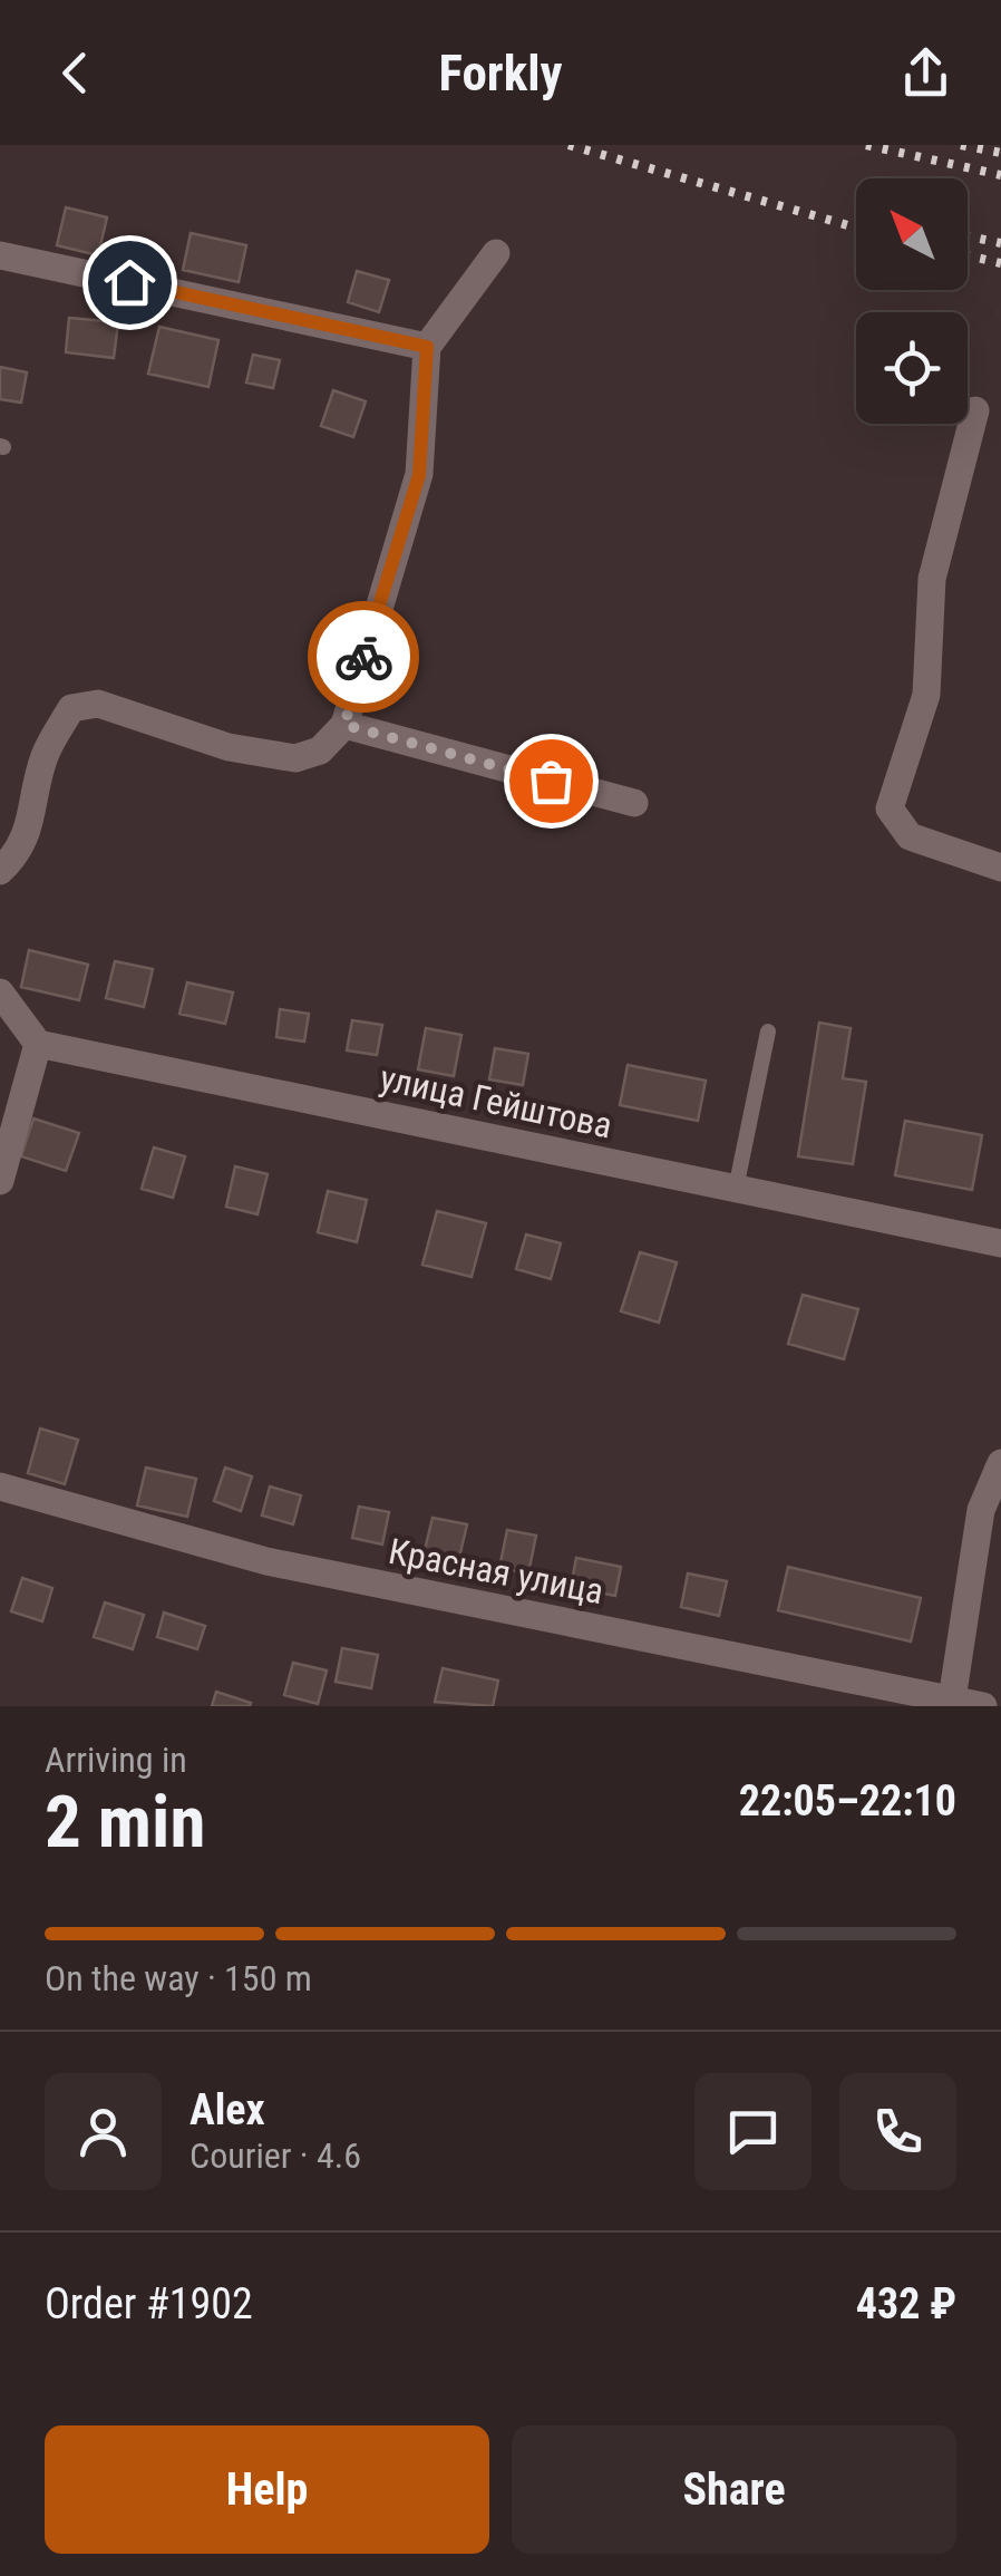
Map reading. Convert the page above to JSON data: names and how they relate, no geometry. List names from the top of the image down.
{
  "streets": {
    "street": ["улица Гейштова", "Красная улица"]
  },
  "north": "top left",
  "page": {
    "header": "Forkly",
    "heading": ["2 min", "Arriving in", "22:05–22:10"],
    "panel": [
      "Alex",
      "Courier · 4.6",
      "Order #1902",
      "432 ₽"
    ],
    "bar": "On the way · 150 m",
    "buttons": ["Help", "Share"]
  }
}
